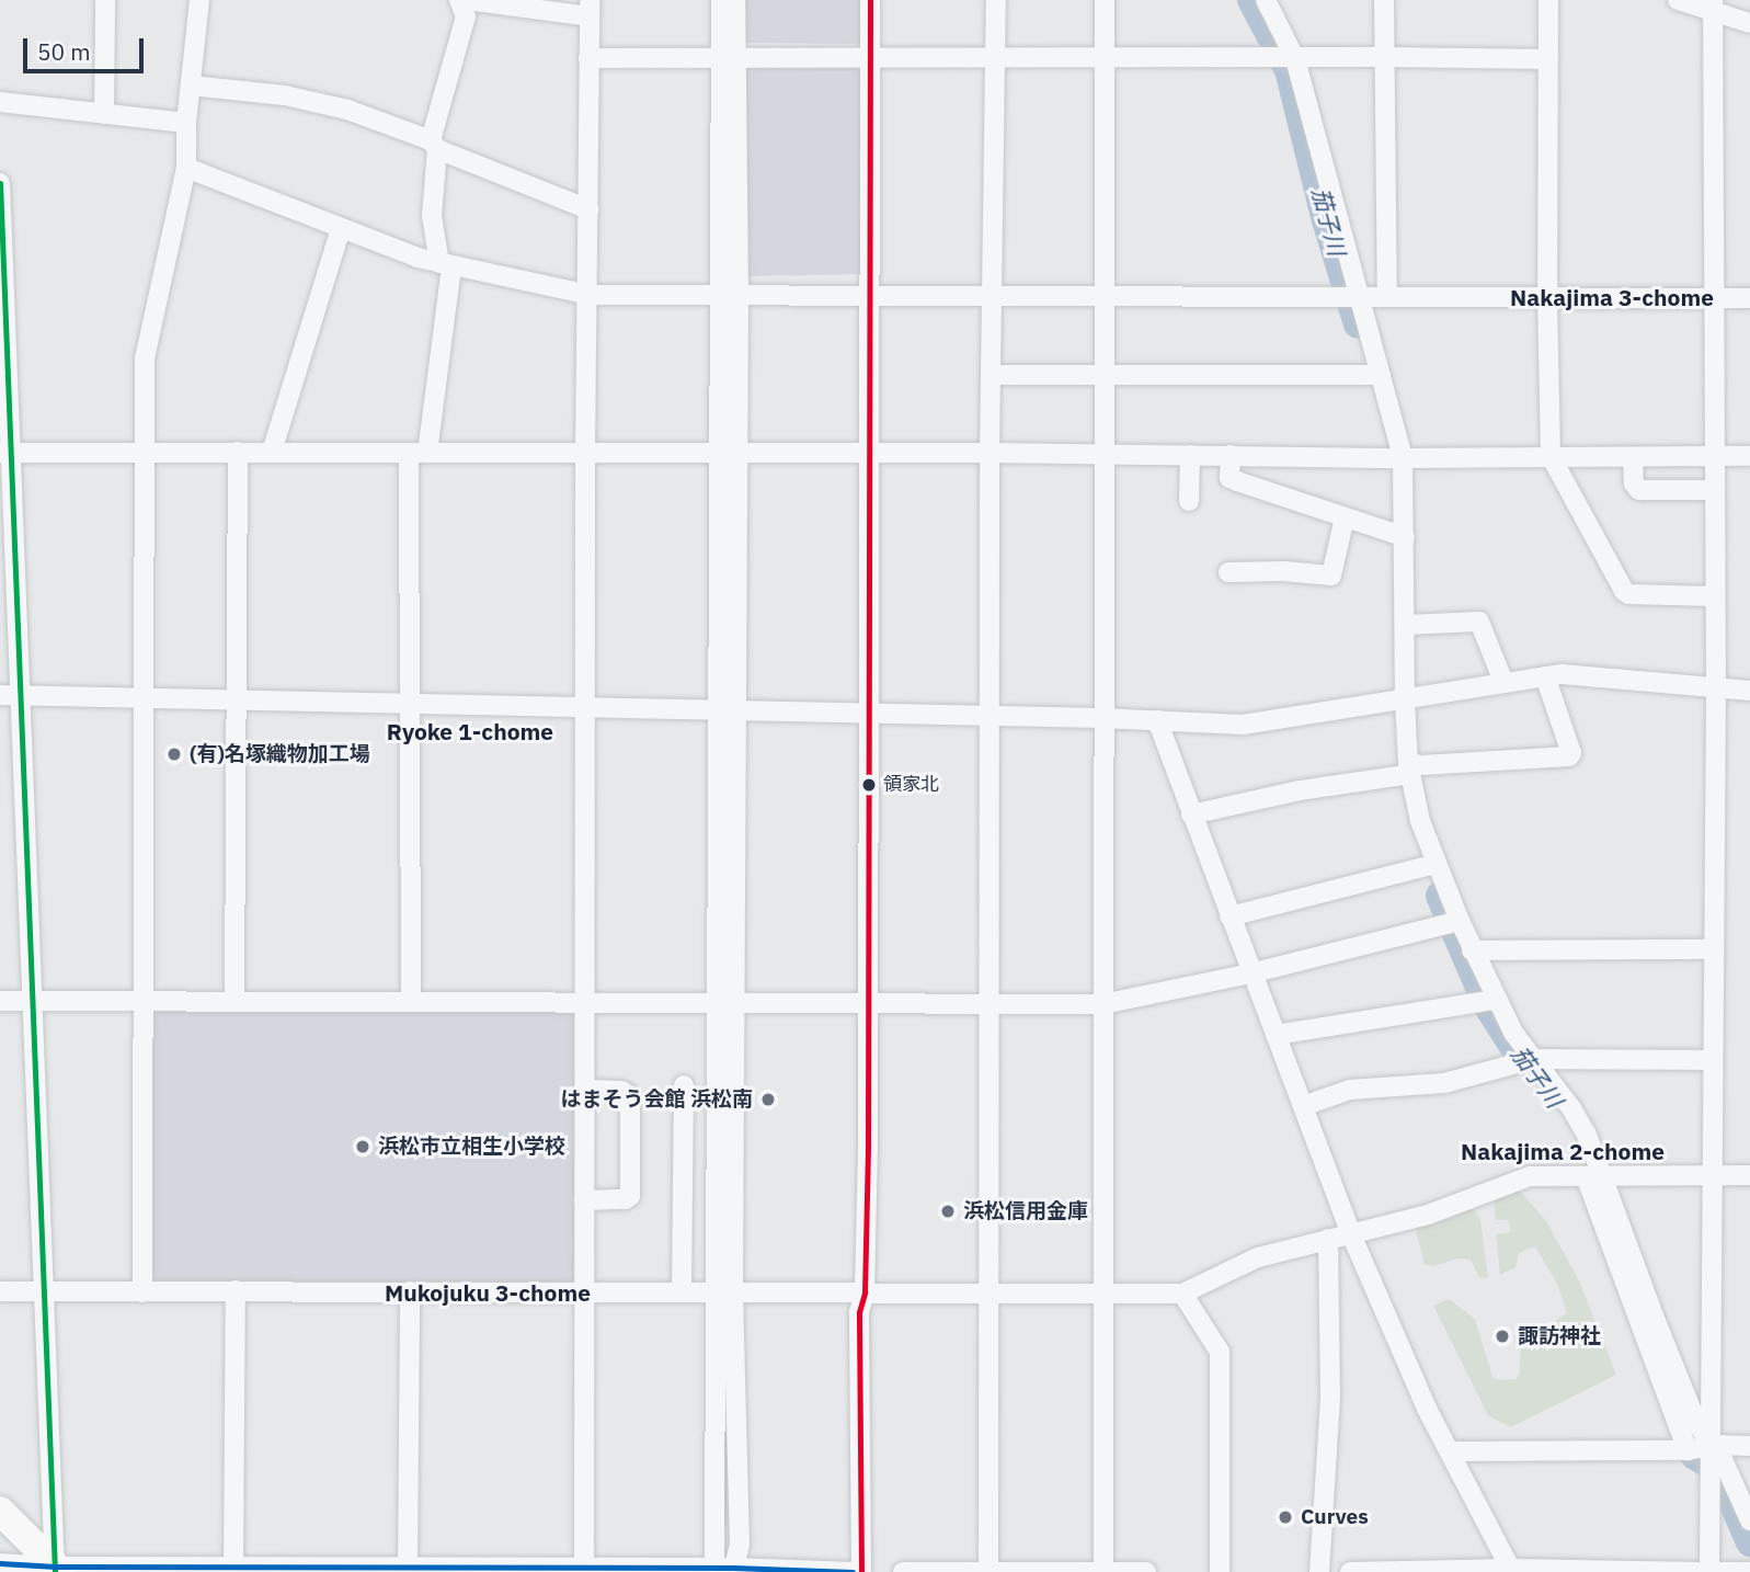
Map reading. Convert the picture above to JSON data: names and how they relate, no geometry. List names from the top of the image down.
{
  "districts": [
    "Nakajima 3-chome",
    "Ryoke 1-chome",
    "Nakajima 2-chome",
    "Mukojuku 3-chome"
  ],
  "water": ["茄子川"],
  "places": [
    "(有)名塚織物加工場",
    "領家北",
    "はまそう会館 浜松南",
    "浜松市立相生小学校",
    "浜松信用金庫",
    "諏訪神社",
    "Curves"
  ],
  "scale_bar": "50 m"
}
